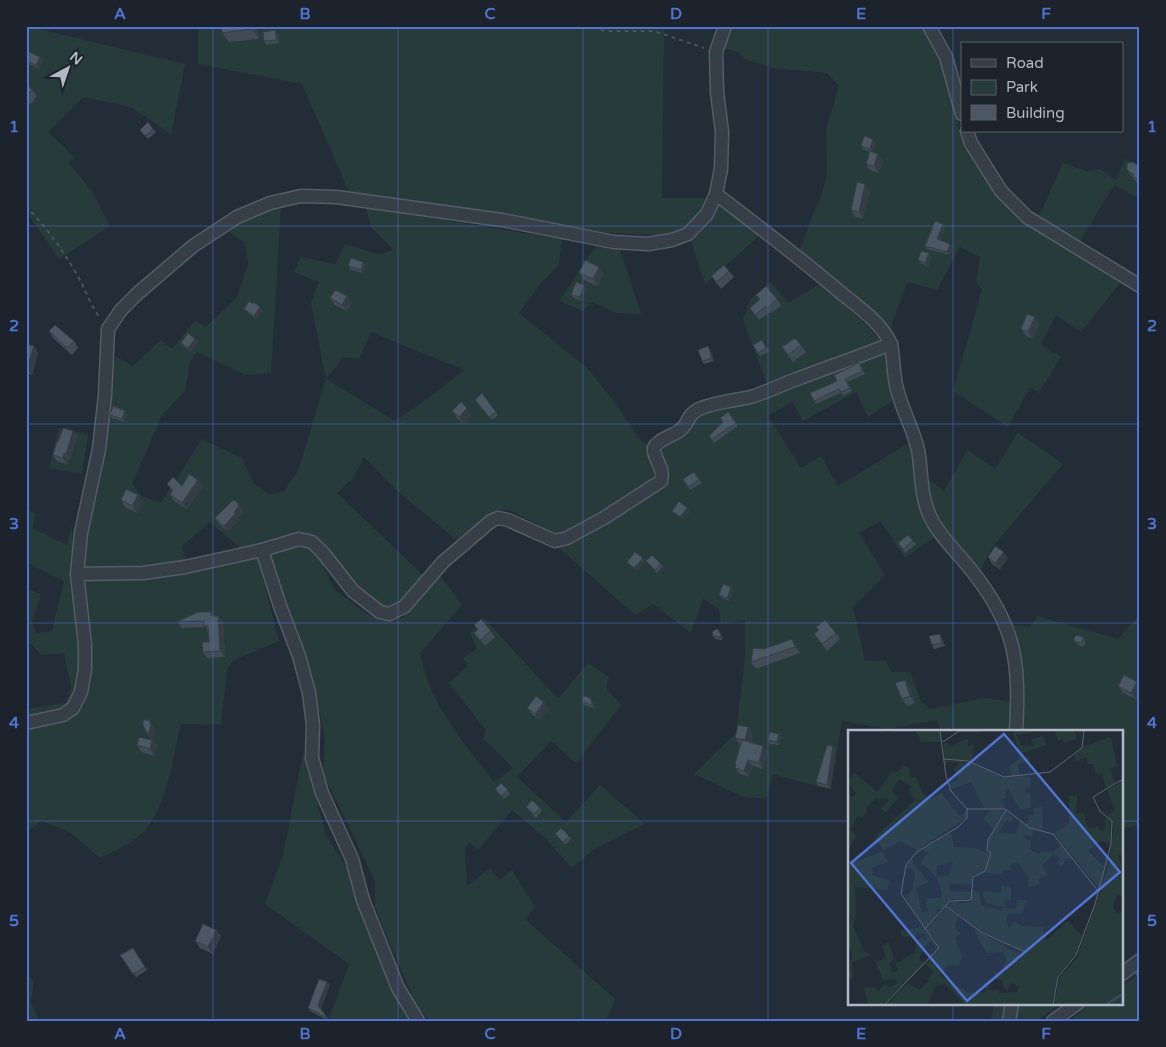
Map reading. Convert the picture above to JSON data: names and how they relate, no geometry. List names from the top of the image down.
{
  "legend": ["Road", "Park", "Building"],
  "north": "top right",
  "grid": {
    "columns": [
      "A",
      "B",
      "C",
      "D",
      "E",
      "F"
    ],
    "rows": [
      "1",
      "2",
      "3",
      "4",
      "5"
    ]
  }
}
